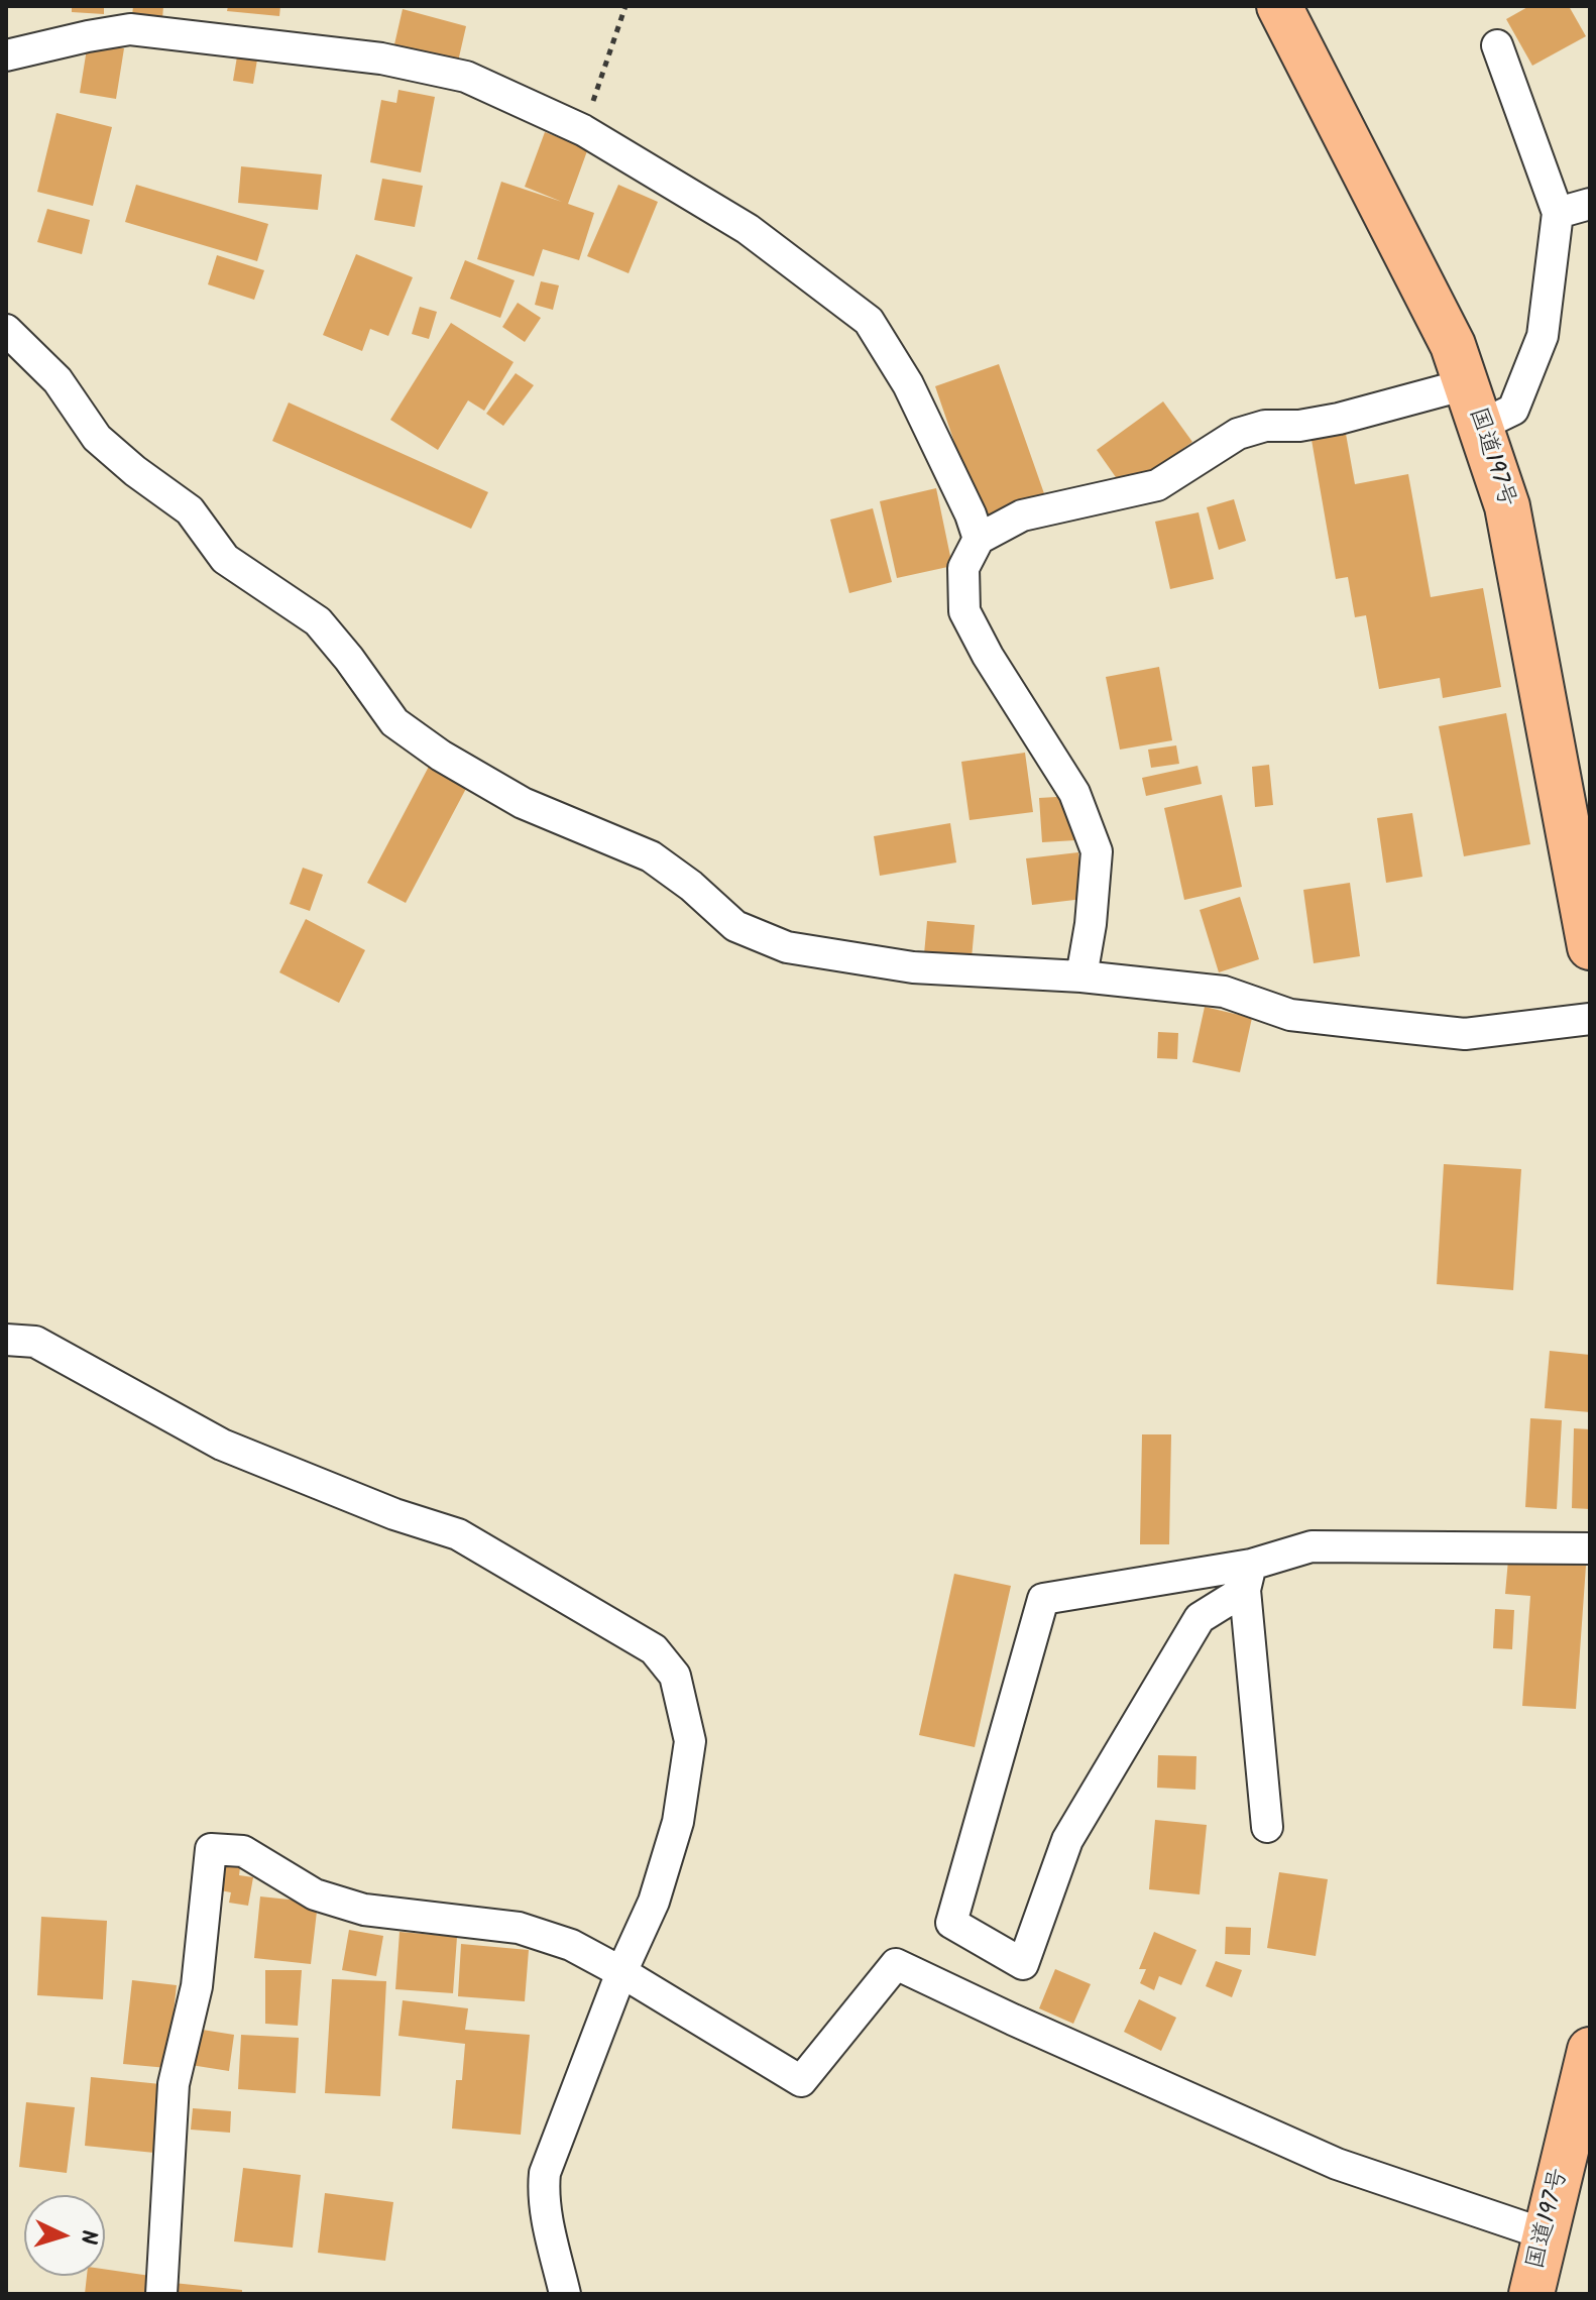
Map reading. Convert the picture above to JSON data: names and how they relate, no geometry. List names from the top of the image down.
{
  "streets": {
    "highway": ["国道197号"]
  },
  "north": "right"
}
